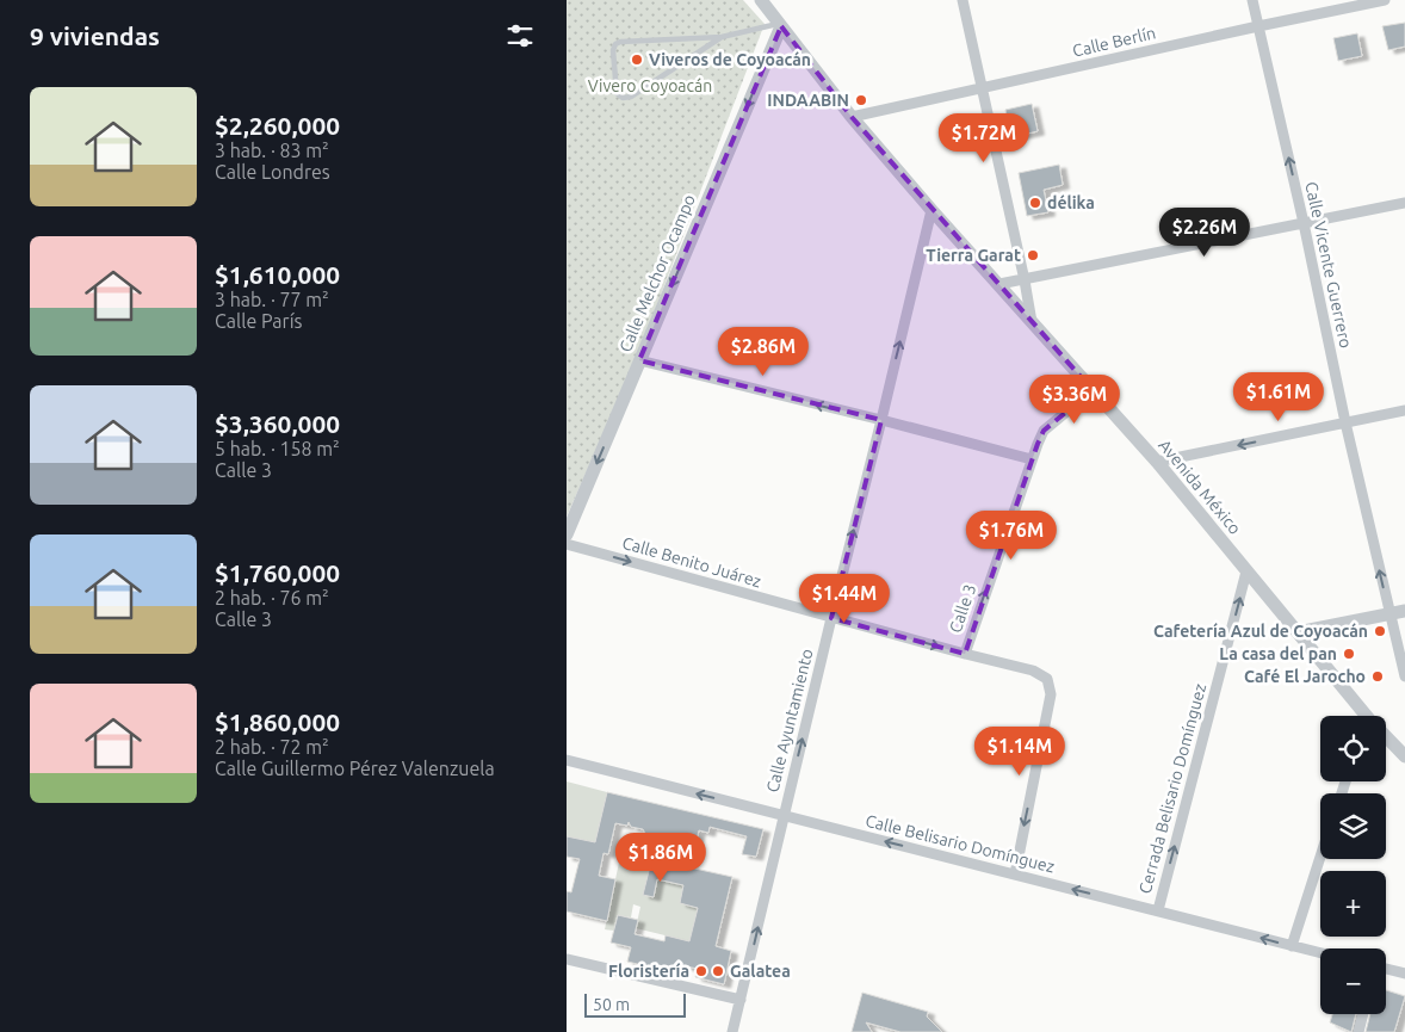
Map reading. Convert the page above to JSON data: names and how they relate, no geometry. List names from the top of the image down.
{
  "streets": {
    "street": [
      "Calle Berlín",
      "Calle Vicente Guerrero",
      "Calle Melchor Ocampo",
      "Avenida México",
      "Calle Benito Juárez",
      "Calle 3",
      "Calle Ayuntamiento",
      "Cerrada Belisario Domínguez",
      "Calle Belisario Domínguez"
    ]
  },
  "crossings": [
    ["Calle Berlín", "Calle Vicente Guerrero"],
    ["Calle Berlín", "Avenida México"],
    ["Calle Melchor Ocampo", "Avenida México"],
    ["Avenida México", "Calle 3"],
    ["Avenida México", "Calle Ayuntamiento"],
    ["Avenida México", "Cerrada Belisario Domínguez"],
    ["Calle Benito Juárez", "Calle 3"],
    ["Calle Benito Juárez", "Calle Ayuntamiento"],
    ["Calle Benito Juárez", "Calle Belisario Domínguez"],
    ["Calle Ayuntamiento", "Calle Belisario Domínguez"],
    ["Cerrada Belisario Domínguez", "Calle Belisario Domínguez"]
  ],
  "one_way": [
    "Calle Vicente Guerrero",
    "Calle Melchor Ocampo",
    "Calle 3",
    "Calle Ayuntamiento",
    "Cerrada Belisario Domínguez",
    "Calle Belisario Domínguez"
  ],
  "parks": ["Vivero Coyoacán"],
  "places": [
    "Viveros de Coyoacán",
    "INDAABIN",
    "délika",
    "Tierra Garat",
    "Cafetería Azul de Coyoacán",
    "La casa del pan",
    "Café El Jarocho",
    "Floristería",
    "Galatea"
  ],
  "scale_bar": "50 m",
  "page": {
    "heading": "9 viviendas",
    "list": [
      {
        "name": "$2,260,000",
        "note": "3 hab. · 83 m² · Calle Londres"
      },
      {
        "name": "$1,610,000",
        "note": "3 hab. · 77 m² · Calle París"
      },
      {
        "name": "$3,360,000",
        "note": "5 hab. · 158 m² · Calle 3"
      },
      {
        "name": "$1,760,000",
        "note": "2 hab. · 76 m² · Calle 3"
      },
      {
        "name": "$1,860,000",
        "note": "2 hab. · 72 m² · Calle Guillermo Pérez Valenzuela"
      }
    ],
    "price": [
      "$1.72M",
      "$2.26M",
      "$2.86M",
      "$1.61M",
      "$3.36M",
      "$1.76M",
      "$1.44M",
      "$1.14M",
      "$1.86M"
    ],
    "map_buttons": ["+", "−"],
    "scale": "50 m"
  }
}
